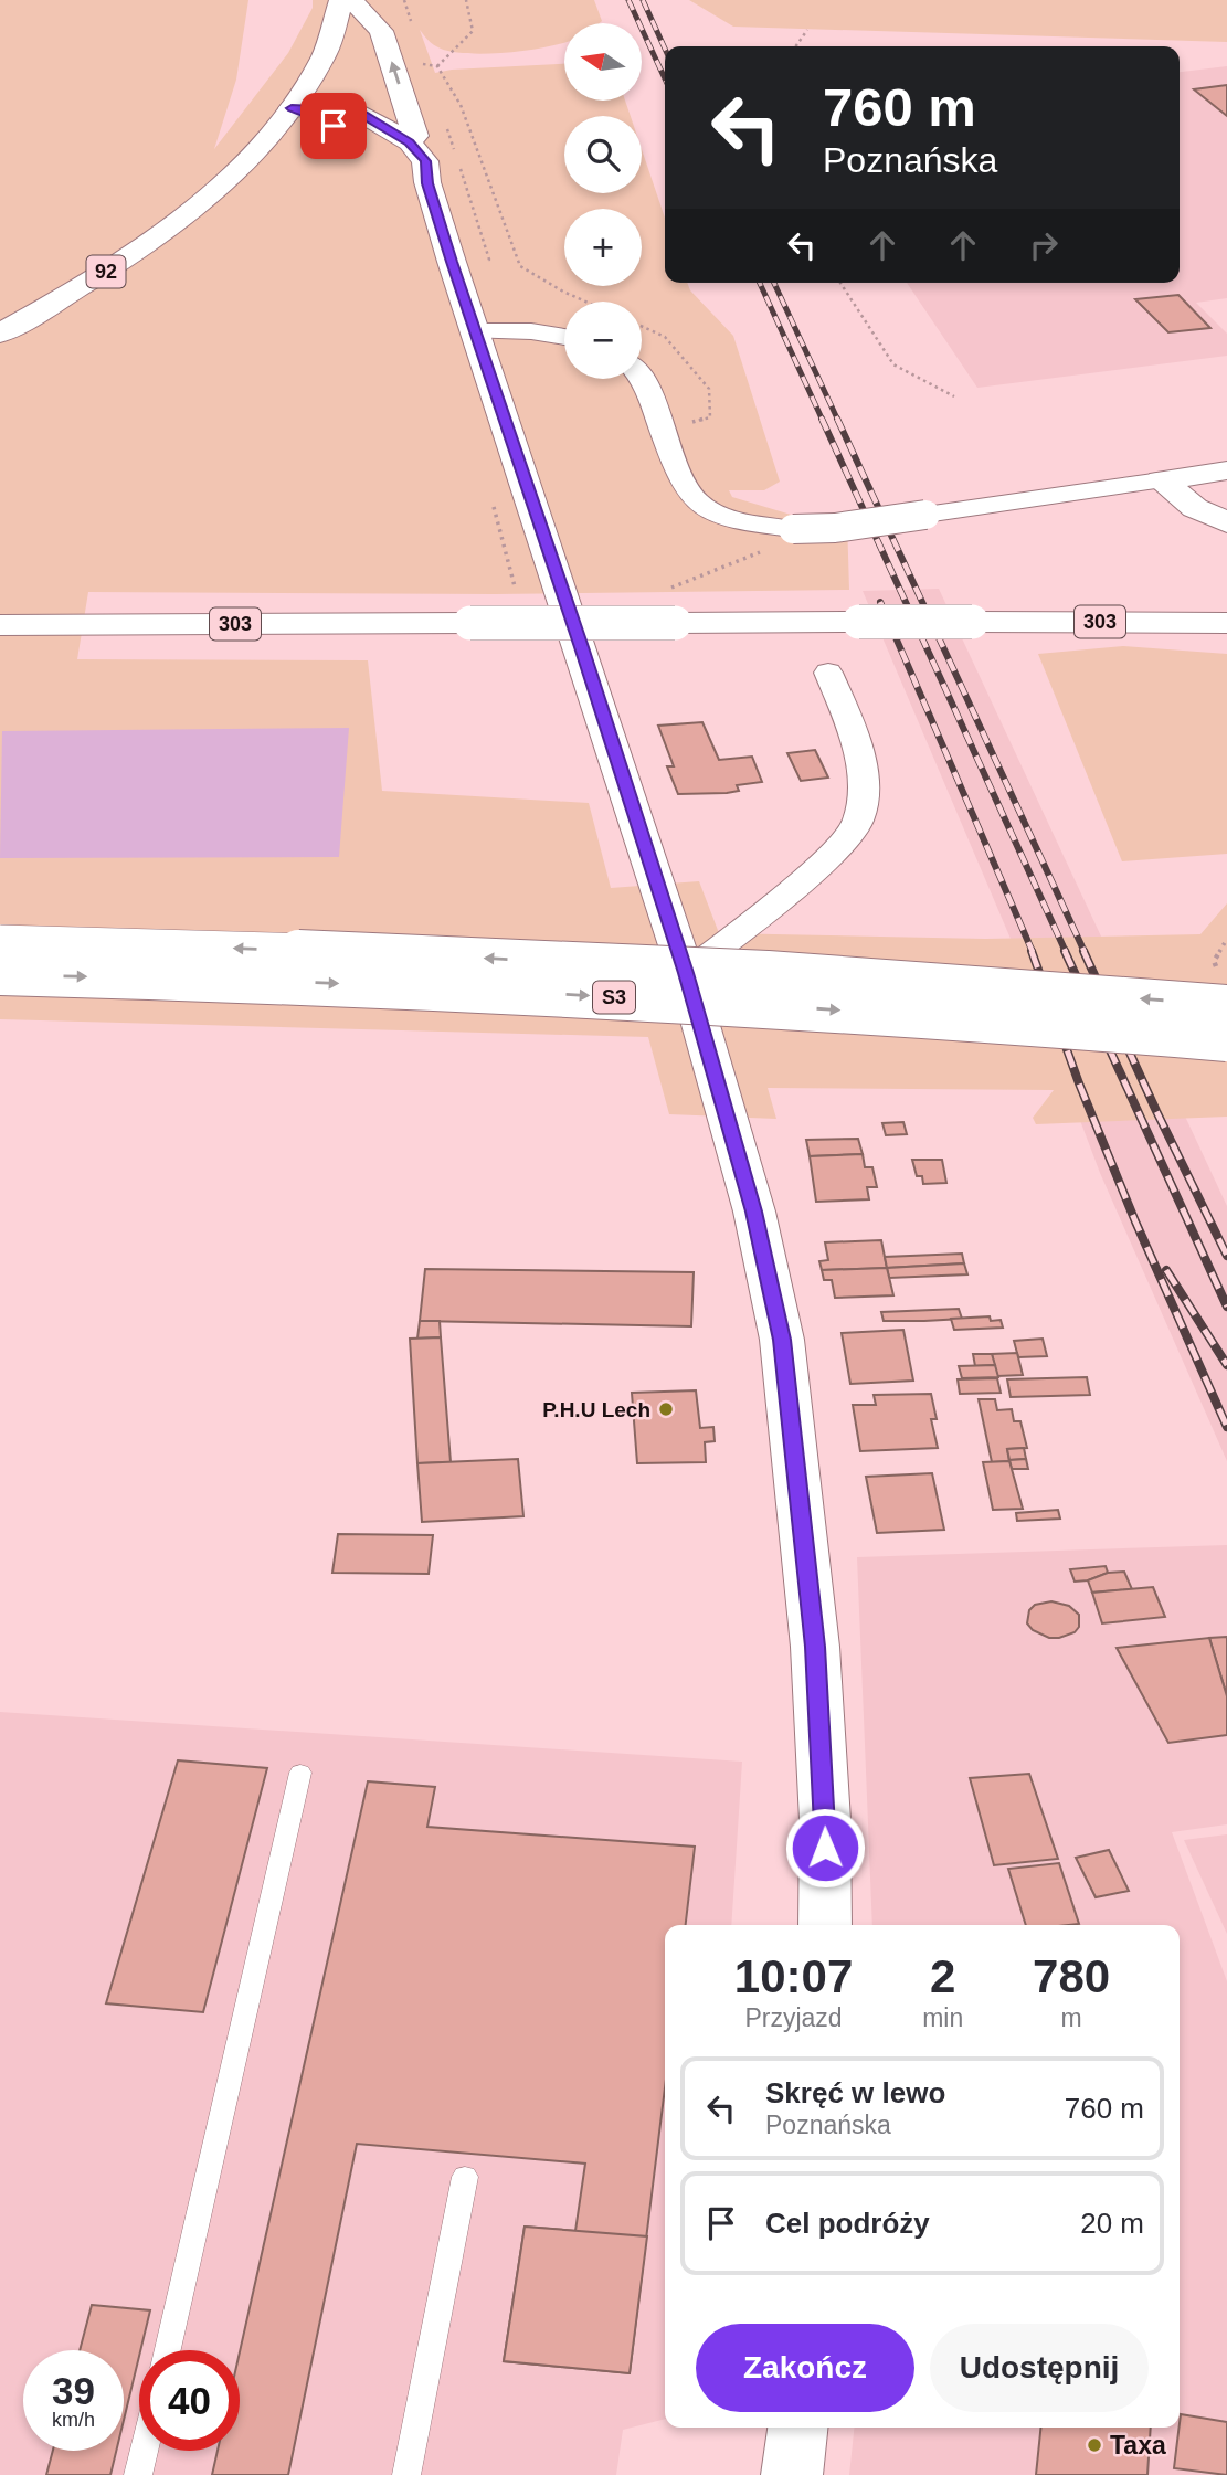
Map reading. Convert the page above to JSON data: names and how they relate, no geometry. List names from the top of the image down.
{
  "streets": {
    "main road": ["92", "303", "S3"]
  },
  "places": ["P.H.U Lech", "Taxa"],
  "north": "left",
  "page": {
    "map_buttons": ["+", "−"],
    "turn": ["760 m", "Poznańska"],
    "eta": [
      "10:07",
      "Przyjazd",
      "2",
      "min",
      "780",
      "m"
    ],
    "list": [
      {
        "name": "Skręć w lewo",
        "note": "Poznańska",
        "value": "760 m"
      },
      {
        "name": "Cel podróży",
        "value": "20 m"
      }
    ],
    "buttons": ["Zakończ", "Udostępnij"],
    "speed": "39 km/h",
    "limit": "40"
  }
}
